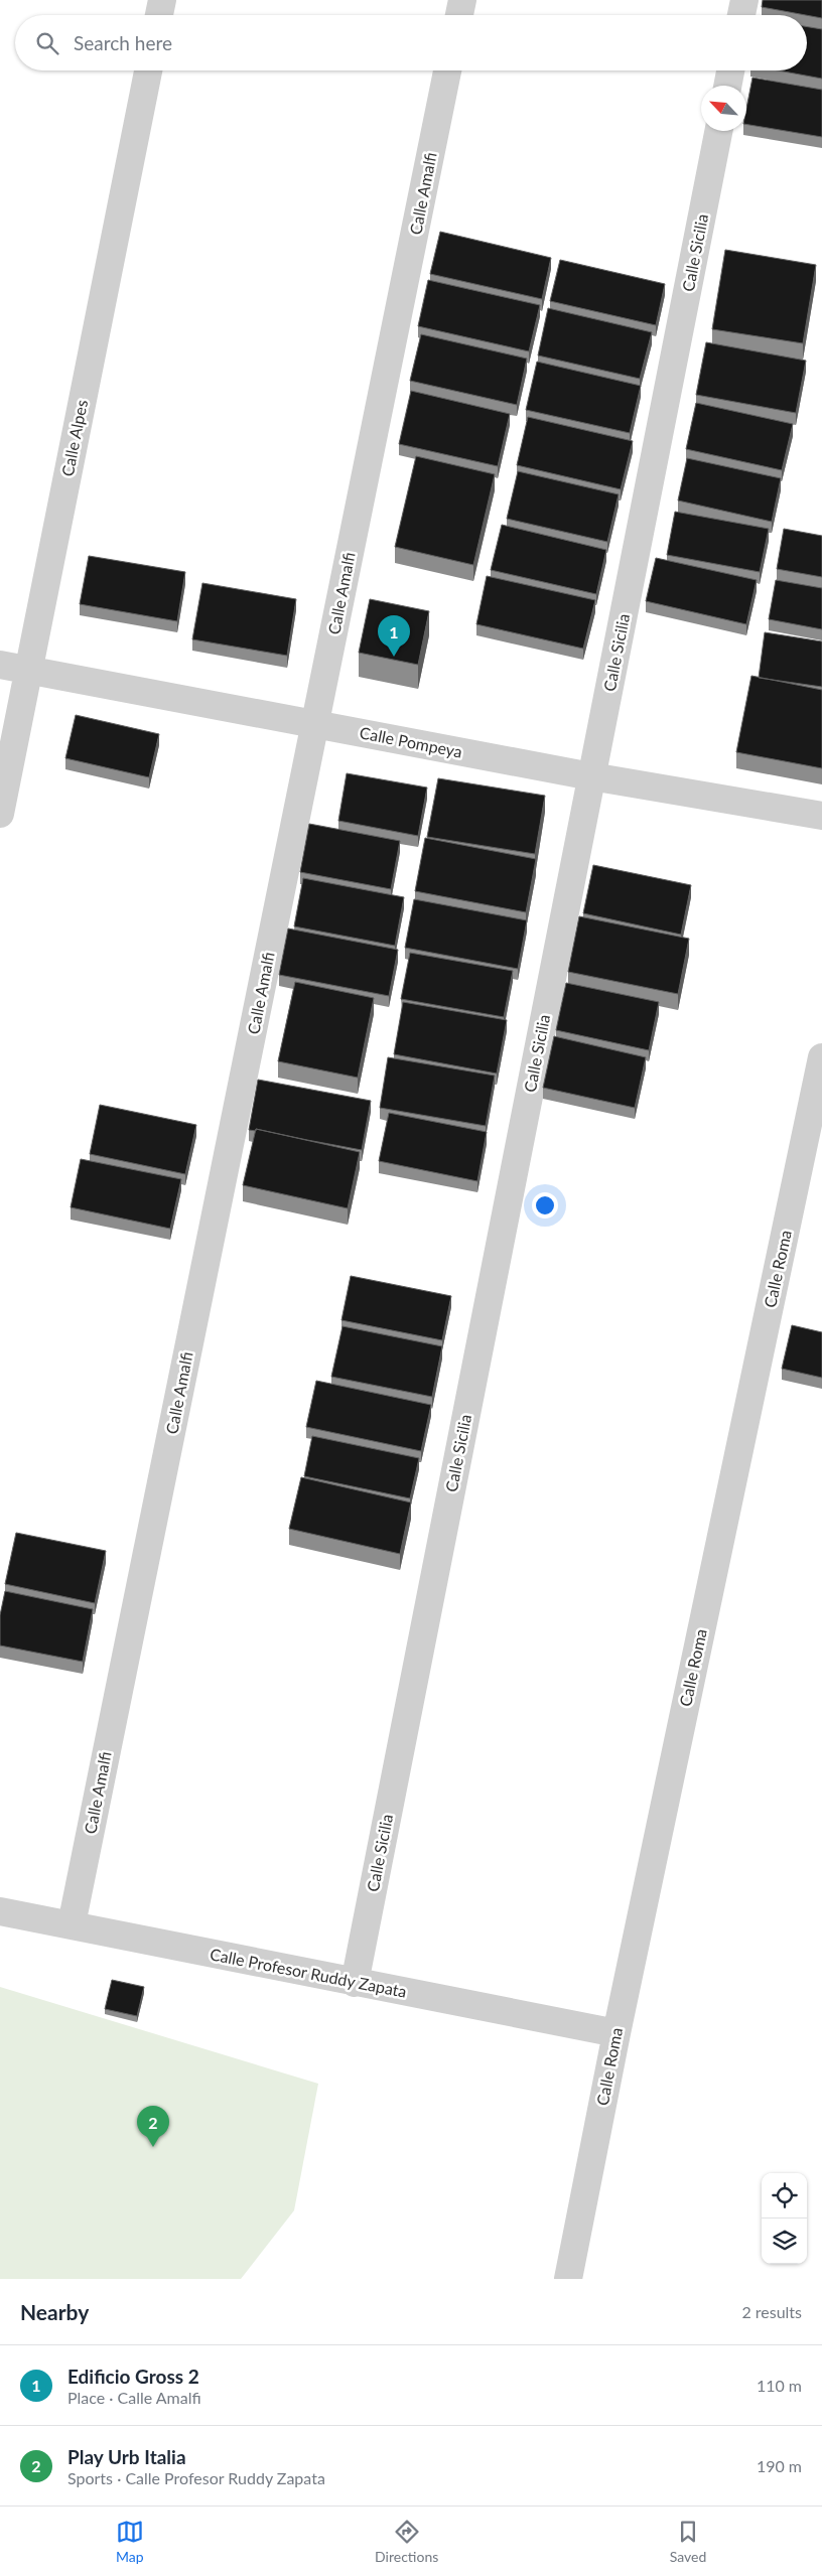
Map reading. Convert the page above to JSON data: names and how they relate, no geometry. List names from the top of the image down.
{
  "streets": {
    "street": [
      "Calle Amalfi",
      "Calle Sicilia",
      "Calle Alpes",
      "Calle Pompeya",
      "Calle Roma",
      "Calle Profesor Ruddy Zapata"
    ]
  },
  "crossings": [
    ["Calle Amalfi", "Calle Pompeya"],
    ["Calle Amalfi", "Calle Profesor Ruddy Zapata"],
    ["Calle Sicilia", "Calle Pompeya"],
    ["Calle Sicilia", "Calle Profesor Ruddy Zapata"],
    ["Calle Alpes", "Calle Pompeya"],
    ["Calle Roma", "Calle Profesor Ruddy Zapata"]
  ],
  "north": "top left",
  "page": {
    "search": "Search here",
    "pins": ["1", "2"],
    "heading": ["Nearby", "2 results"],
    "list": [
      {
        "mark": "1",
        "name": "Edificio Gross 2",
        "note": "Place · Calle Amalfi",
        "value": "110 m"
      },
      {
        "mark": "2",
        "name": "Play Urb Italia",
        "note": "Sports · Calle Profesor Ruddy Zapata",
        "value": "190 m"
      }
    ],
    "nav": ["Map", "Directions", "Saved"]
  }
}
